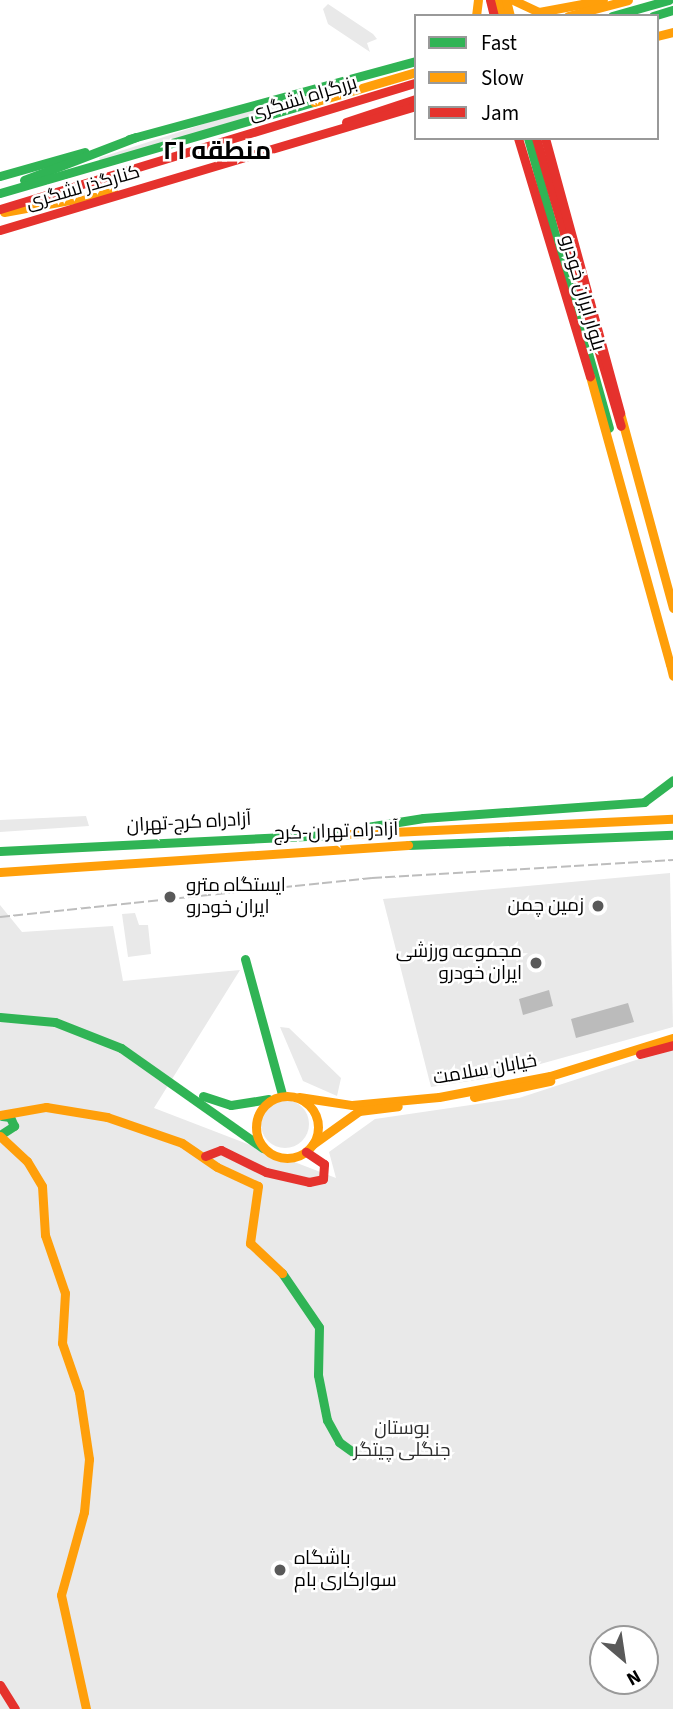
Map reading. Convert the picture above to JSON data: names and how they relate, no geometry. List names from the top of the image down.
{
  "streets": {
    "main road": [
      "بزرگراه لشگری",
      "کنارگذر لشگری",
      "بلوار ایران خودرو",
      "آزادراه کرج-تهران",
      "آزادراه تهران-کرج",
      "خیابان سلامت"
    ]
  },
  "districts": ["منطقه ۲۱"],
  "parks": ["بوستان جنگلی چیتگر"],
  "places": [
    "ایستگاه مترو ایران خودرو",
    "زمین چمن",
    "مجموعه ورزشی ایران خودرو",
    "باشگاه سوارکاری بام"
  ],
  "legend": ["Fast", "Slow", "Jam"],
  "north": "bottom right"
}
